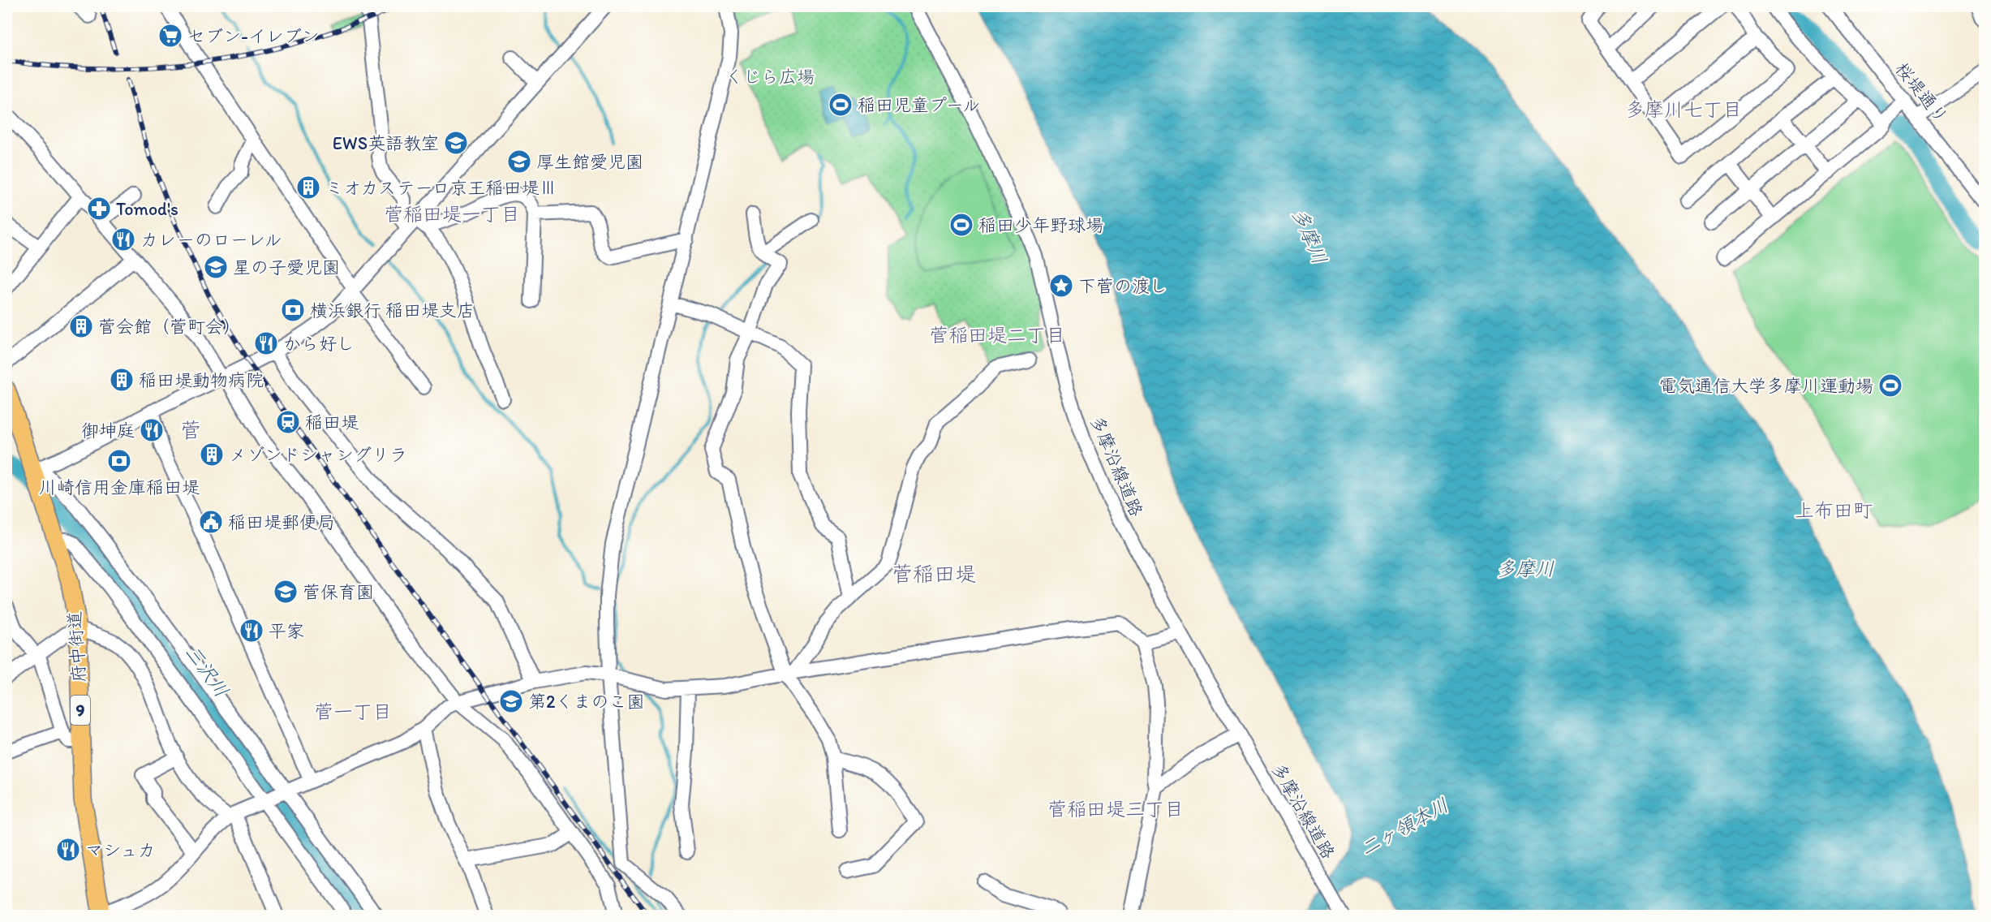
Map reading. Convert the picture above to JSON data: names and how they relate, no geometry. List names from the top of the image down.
{
  "streets": {
    "main road": ["府中街道", "9"],
    "street": ["桜堤通り", "多摩沿線道路"]
  },
  "crossings": [
    ["府中街道", "9"]
  ],
  "districts": [
    "多摩川七丁目",
    "菅稲田堤一丁目",
    "菅稲田堤二丁目",
    "菅",
    "上布田町",
    "菅稲田堤",
    "菅一丁目",
    "菅稲田堤三丁目"
  ],
  "water": ["多摩川", "三沢川", "二ヶ領本川"],
  "parks": ["くじら広場"],
  "places": {
    "supermarket": ["セブン-イレブン"],
    "sports": ["稲田児童プール", "稲田少年野球場", "電気通信大学多摩川運動場"],
    "school or university": [
      "EWS英語教室",
      "厚生館愛児園",
      "星の子愛児園",
      "菅保育園",
      "第2くまのこ園"
    ],
    "building": [
      "ミオカステーロ京王稲田堤Ⅲ",
      "菅会館（菅町会）",
      "稲田堤動物病院",
      "メゾンドシャングリラ"
    ],
    "pharmacy": ["Tomod's"],
    "restaurant": [
      "カレーのローレル",
      "から好し",
      "御坤庭",
      "平家",
      "マシュカ"
    ],
    "place": ["下菅の渡し"],
    "bank": ["横浜銀行 稲田堤支店", "川崎信用金庫稲田堤"],
    "station": ["稲田堤"],
    "public building": ["稲田堤郵便局"]
  }
}
